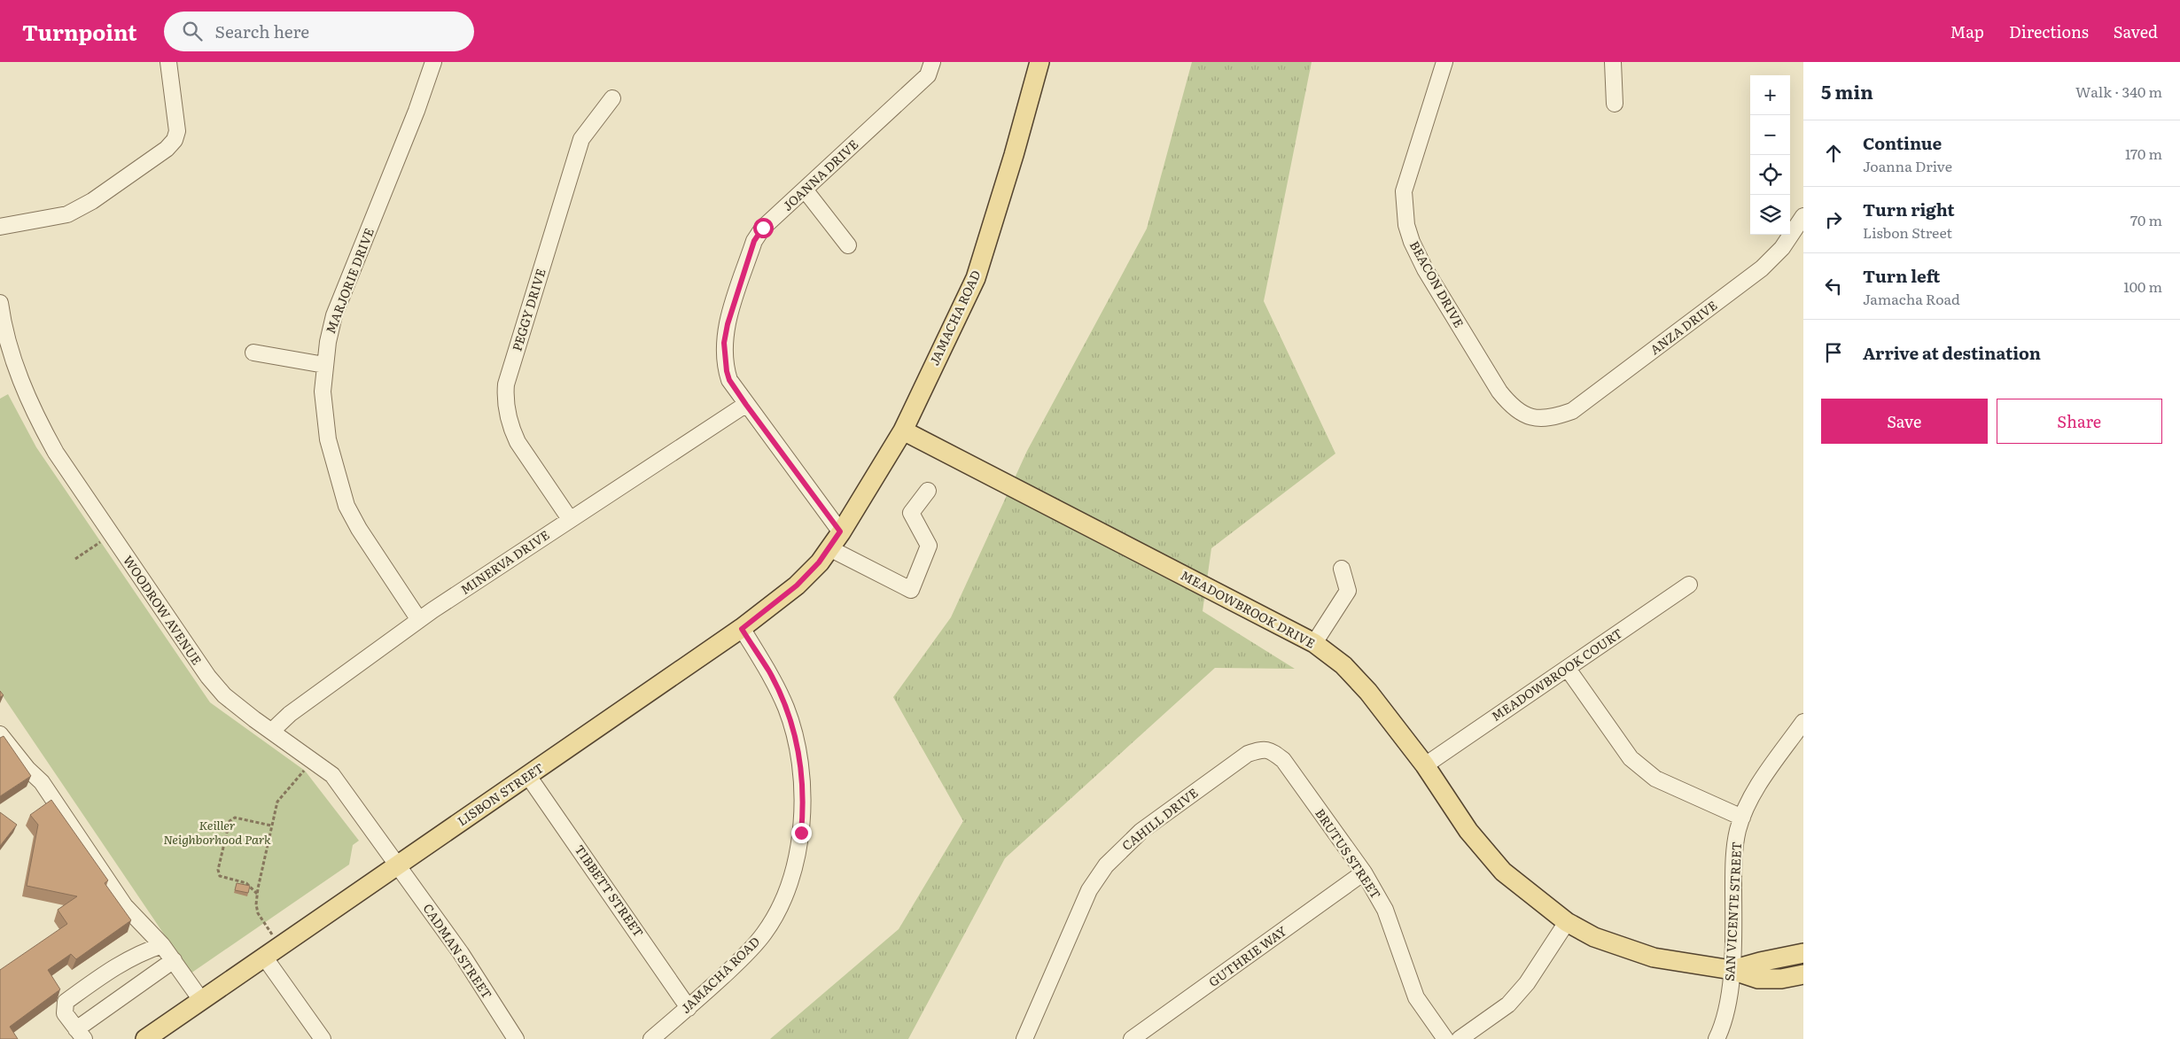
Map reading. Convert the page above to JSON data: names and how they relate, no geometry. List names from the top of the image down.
{
  "streets": {
    "main road": ["JAMACHA ROAD", "MEADOWBROOK DRIVE", "LISBON STREET"],
    "street": [
      "JOANNA DRIVE",
      "MARJORIE DRIVE",
      "BEACON DRIVE",
      "PEGGY DRIVE",
      "ANZA DRIVE",
      "MINERVA DRIVE",
      "WOODROW AVENUE",
      "MEADOWBROOK COURT",
      "CAHILL DRIVE",
      "BRUTUS STREET",
      "TIBBETT STREET",
      "SAN VICENTE STREET",
      "CADMAN STREET",
      "GUTHRIE WAY"
    ]
  },
  "crossings": [
    ["JOANNA DRIVE", "JAMACHA ROAD"],
    ["JOANNA DRIVE", "MINERVA DRIVE"],
    ["JOANNA DRIVE", "LISBON STREET"],
    ["MARJORIE DRIVE", "MINERVA DRIVE"],
    ["BEACON DRIVE", "ANZA DRIVE"],
    ["PEGGY DRIVE", "MINERVA DRIVE"],
    ["JAMACHA ROAD", "MEADOWBROOK DRIVE"],
    ["JAMACHA ROAD", "LISBON STREET"],
    ["JAMACHA ROAD", "TIBBETT STREET"],
    ["MINERVA DRIVE", "WOODROW AVENUE"],
    ["MEADOWBROOK DRIVE", "MEADOWBROOK COURT"],
    ["MEADOWBROOK DRIVE", "SAN VICENTE STREET"],
    ["WOODROW AVENUE", "LISBON STREET"],
    ["WOODROW AVENUE", "CADMAN STREET"],
    ["LISBON STREET", "TIBBETT STREET"],
    ["LISBON STREET", "CADMAN STREET"],
    ["CAHILL DRIVE", "BRUTUS STREET"],
    ["BRUTUS STREET", "GUTHRIE WAY"]
  ],
  "parks": ["Keiller Neighborhood Park"],
  "page": {
    "header": "Turnpoint",
    "search": "Search here",
    "nav": ["Map", "Directions", "Saved"],
    "heading": ["5 min", "Walk · 340 m"],
    "map_buttons": ["+", "−"],
    "list": [
      ["Continue", "Joanna Drive", "170 m"],
      ["Turn right", "Lisbon Street", "70 m"],
      ["Turn left", "Jamacha Road", "100 m"],
      "Arrive at destination"
    ],
    "buttons": ["Save", "Share"]
  }
}
